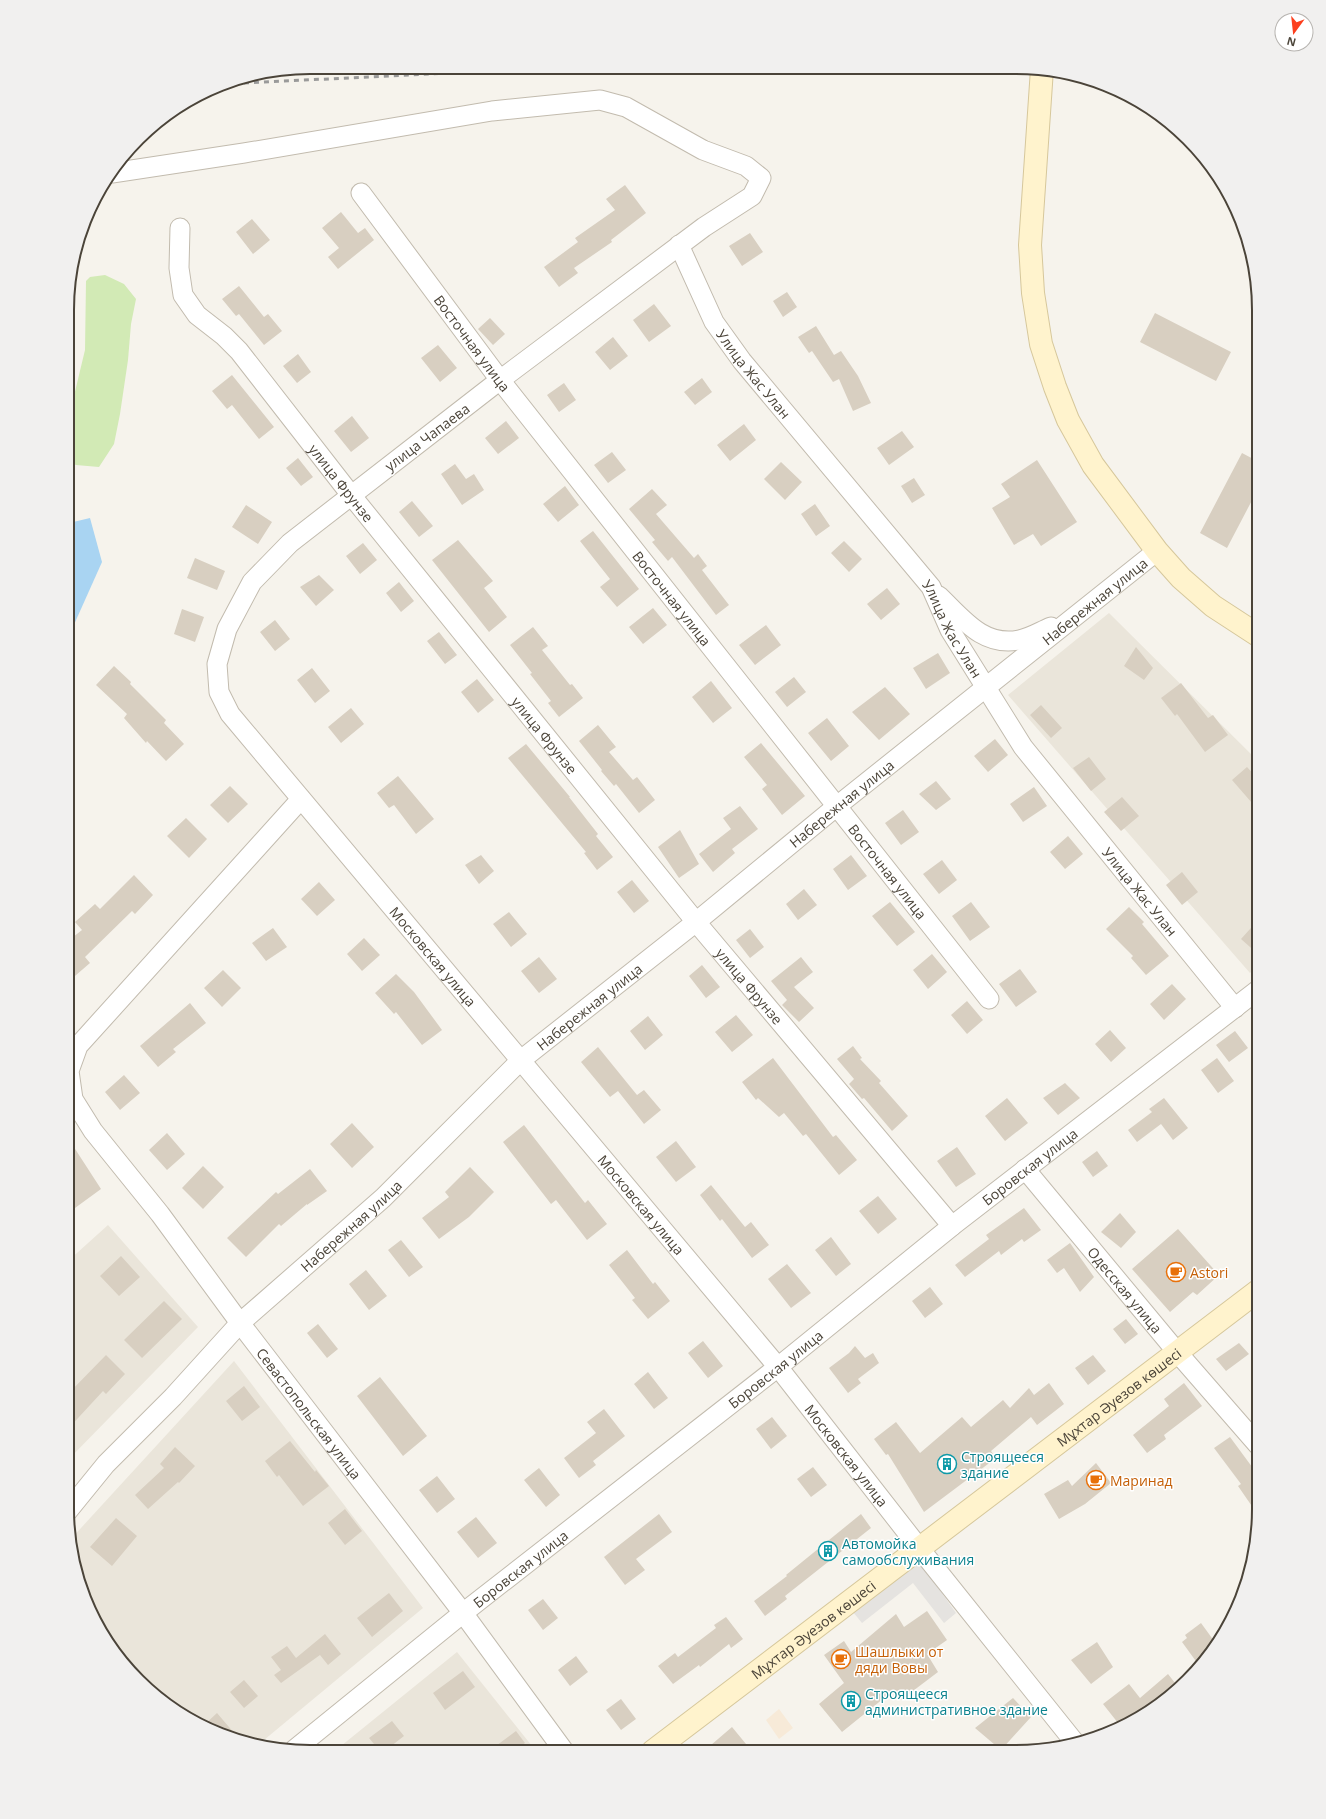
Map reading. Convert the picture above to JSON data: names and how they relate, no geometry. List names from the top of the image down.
{
  "streets": {
    "main road": ["Мұхтар Әуезов көшесі"],
    "street": [
      "Восточная улица",
      "Улица Жас Улан",
      "улица Чапаева",
      "улица Фрунзе",
      "Набережная улица",
      "Московская улица",
      "Боровская улица",
      "Одесская улица",
      "Севастопольская улица"
    ]
  },
  "crossings": [
    ["Восточная улица", "улица Чапаева"],
    ["Восточная улица", "Набережная улица"],
    ["Улица Жас Улан", "улица Чапаева"],
    ["Улица Жас Улан", "Набережная улица"],
    ["Улица Жас Улан", "Боровская улица"],
    ["улица Чапаева", "улица Фрунзе"],
    ["улица Чапаева", "Московская улица"],
    ["улица Фрунзе", "Набережная улица"],
    ["улица Фрунзе", "Боровская улица"],
    ["Набережная улица", "Московская улица"],
    ["Набережная улица", "Севастопольская улица"],
    ["Московская улица", "Боровская улица"],
    ["Московская улица", "Мұхтар Әуезов көшесі"],
    ["Московская улица", "Севастопольская улица"],
    ["Боровская улица", "Одесская улица"],
    ["Боровская улица", "Севастопольская улица"],
    ["Одесская улица", "Мұхтар Әуезов көшесі"]
  ],
  "places": {
    "cafe": ["Astori", "Маринад", "Шашлыки от дяди Вовы"],
    "building": ["Строящееся здание", "Автомойка самообслуживания", "Строящееся административное здание"]
  },
  "north": "bottom"
}
